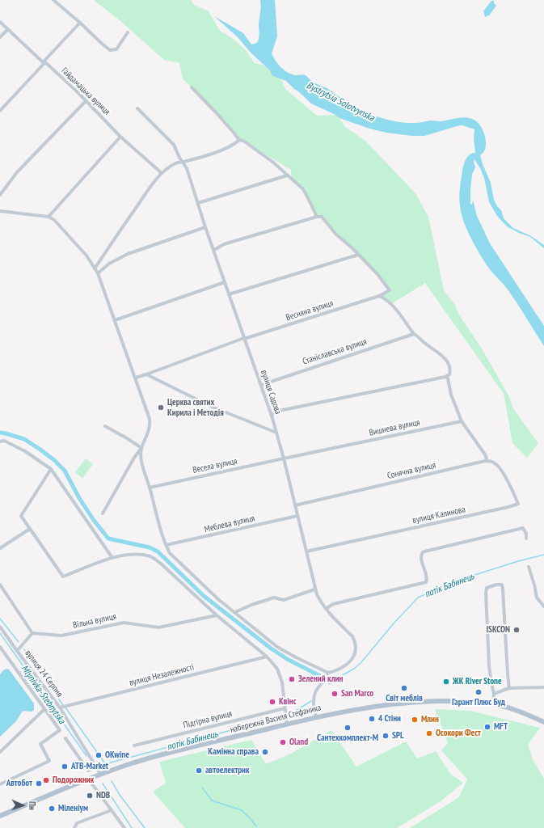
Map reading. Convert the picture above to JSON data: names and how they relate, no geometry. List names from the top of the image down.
{
  "streets": {
    "main road": ["набережна Василя Стефаника"],
    "street": [
      "Гайдамацька вулиця",
      "Весняна вулиця",
      "Станіславська вулиця",
      "вулиця Садова",
      "Вишнева вулиця",
      "Весела вулиця",
      "Сонячна вулиця",
      "вулиця Калинова",
      "Меблева вулиця",
      "Вільна вулиця",
      "вулиця 24 Серпня",
      "вулиця Незалежності",
      "Підгірна вулиця"
    ]
  },
  "crossings": [
    ["Весняна вулиця", "вулиця Садова"],
    ["Станіславська вулиця", "вулиця Садова"],
    ["вулиця Садова", "Вишнева вулиця"],
    ["вулиця Садова", "Весела вулиця"],
    ["вулиця Садова", "Сонячна вулиця"],
    ["вулиця Садова", "вулиця Калинова"],
    ["вулиця Садова", "Меблева вулиця"],
    ["Вишнева вулиця", "Весела вулиця"],
    ["Сонячна вулиця", "вулиця Калинова"],
    ["Вільна вулиця", "вулиця 24 Серпня"],
    ["вулиця 24 Серпня", "вулиця Незалежності"],
    ["вулиця 24 Серпня", "набережна Василя Стефаника"]
  ],
  "water": ["Bystrytsia Solotvynska", "потік Бабинець", "Mlynivka-Stebnytska"],
  "places": [
    "Церква святих Кирила і Методія",
    "ISKCON",
    "Зелений клин",
    "ЖК River Stone",
    "Світ меблів",
    "Гарант Плюс Буд",
    "San Marco",
    "Квінс",
    "4 Стіни",
    "Млин",
    "MFT",
    "Сантехкомплект-М",
    "Осокори Фест",
    "SPL",
    "Oland",
    "Камінна справа",
    "OKwine",
    "ATB-Market",
    "автоелектрик",
    "Подорожник",
    "Автобот",
    "NDB",
    "Міленіум"
  ],
  "north": "right"
}
